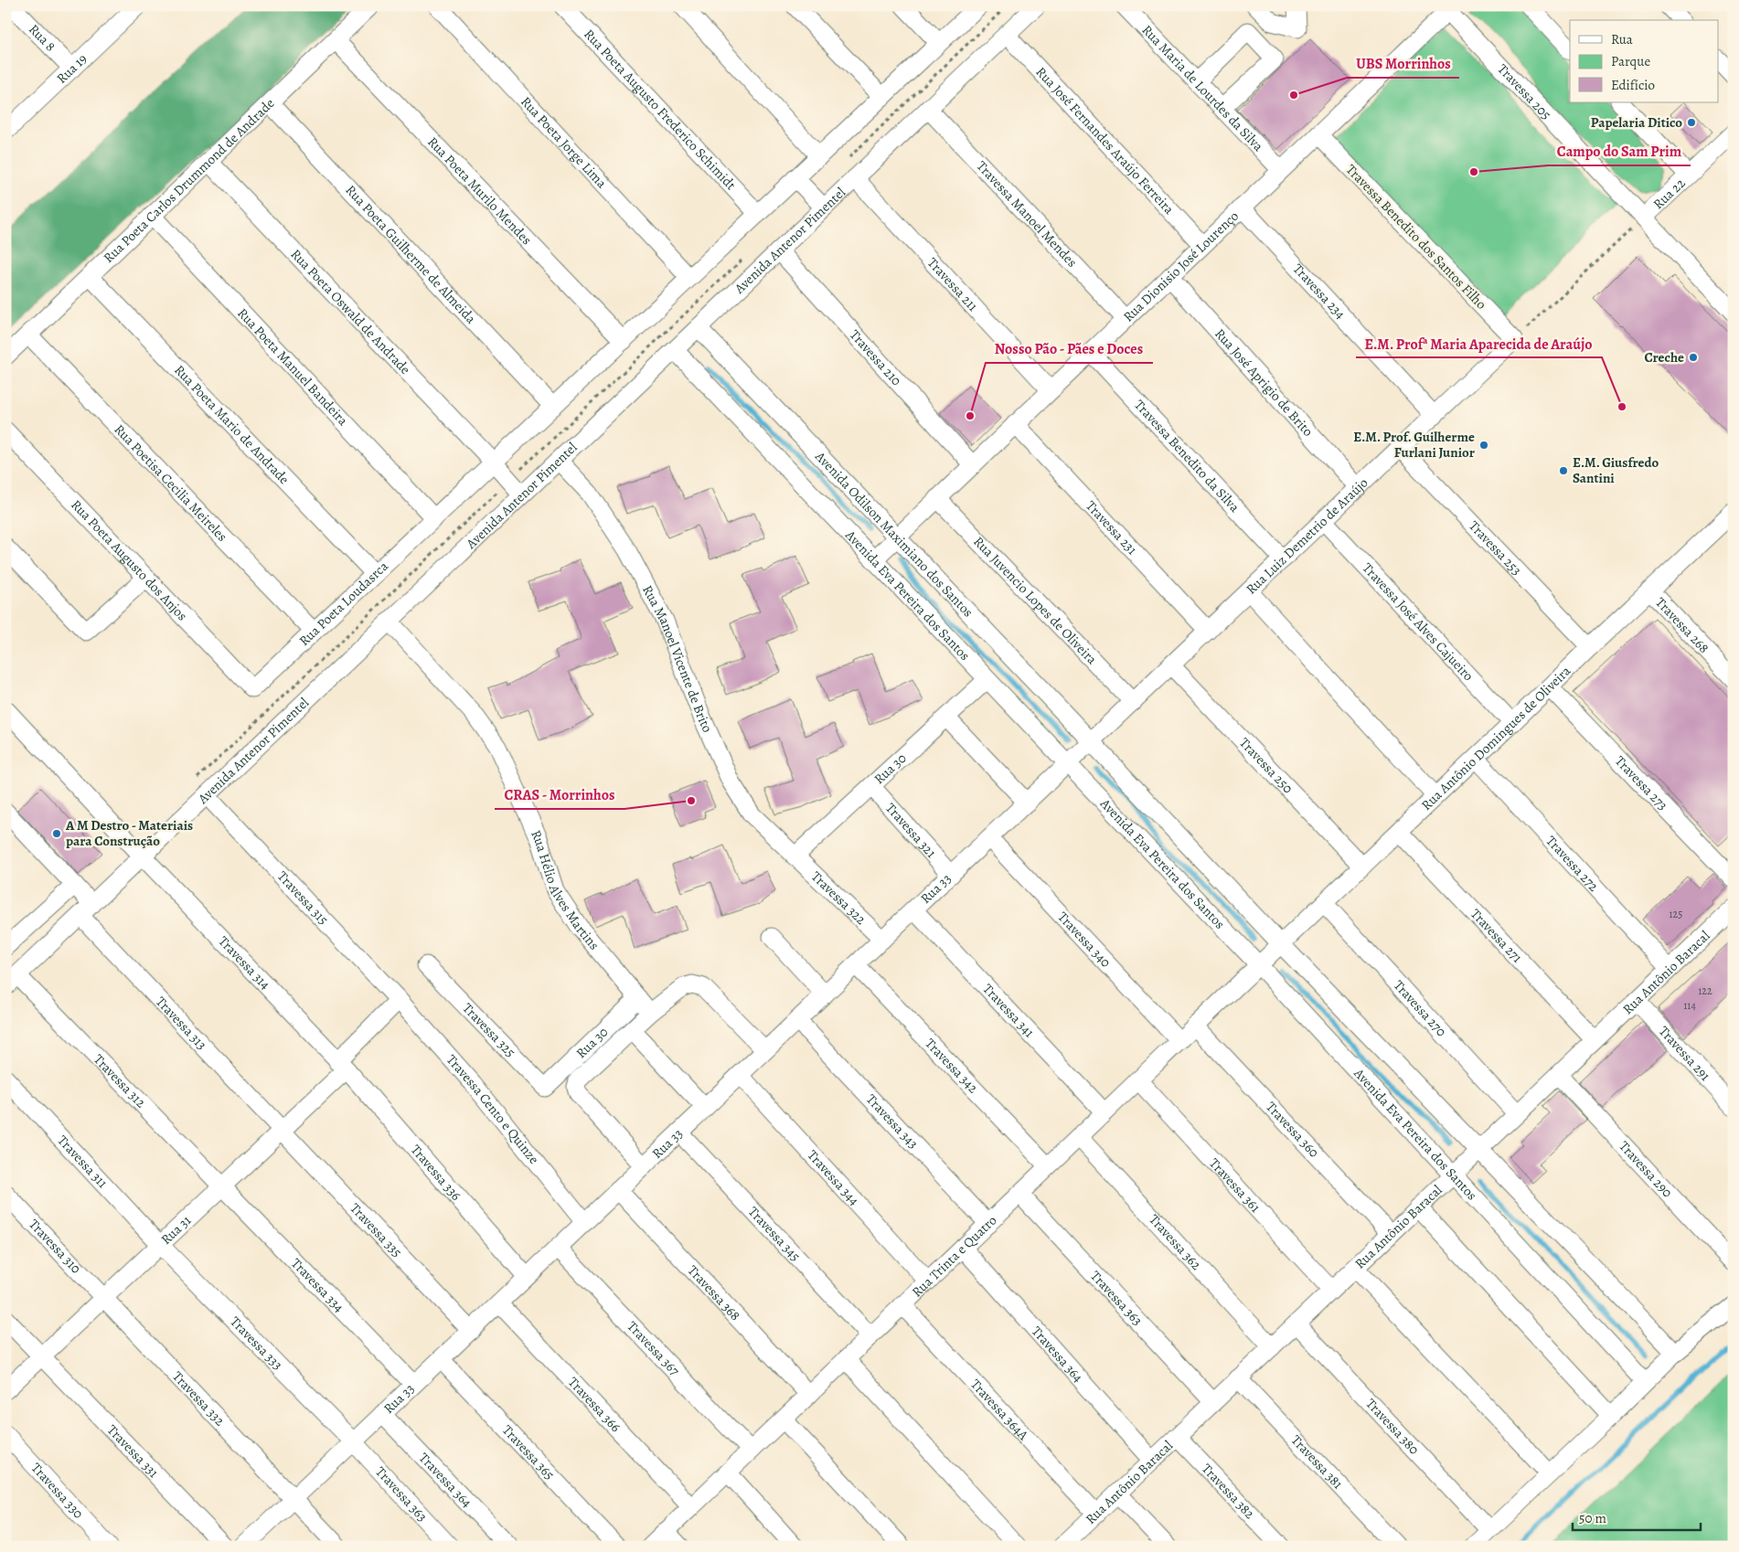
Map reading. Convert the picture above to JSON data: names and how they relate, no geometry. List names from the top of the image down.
{
  "streets": {
    "street": [
      "Rua 8",
      "Rua 19",
      "Rua Maria de Lourdes da Silva",
      "Travessa 205",
      "Rua Poeta Augusto Frederico Schimidt",
      "Rua José Fernandes Araújo Ferreira",
      "Rua Poeta Jorge Lima",
      "Rua Poeta Carlos Drummond de Andrade",
      "Rua Poeta Murilo Mendes",
      "Rua 22",
      "Travessa Manoel Mendes",
      "Travessa Benedito dos Santos Filho",
      "Avenida Antenor Pimentel",
      "Rua Poeta Guilherme de Almeida",
      "Rua Dionisio José Lourenço",
      "Travessa 211",
      "Travessa 234",
      "Rua Poeta Oswald de Andrade",
      "Travessa 210",
      "Rua Poeta Manuel Bandeira",
      "Rua José Aprigio de Brito",
      "Rua Poeta Mario de Andrade",
      "Travessa Benedito da Silva",
      "Rua Poetisa Cecilia Meireles",
      "Travessa 231",
      "Avenida Odilson Maximiano dos Santos",
      "Rua Luiz Demetrio de Araújo",
      "Travessa 253",
      "Rua Poeta Augusto dos Anjos",
      "Avenida Eva Pereira dos Santos",
      "Rua Juvencio Lopes de Oliveira",
      "Rua Poeta Loudasrca",
      "Travessa José Alves Cajueiro",
      "Travessa 268",
      "Rua Manoel Vicente de Brito",
      "Rua Antônio Domingues de Oliveira",
      "Travessa 250",
      "Rua 30",
      "Travessa 273",
      "Travessa 321",
      "Travessa 272",
      "Rua Hélio Alves Martins",
      "Rua 33",
      "Travessa 315",
      "Travessa 322",
      "Travessa 271",
      "Travessa 340",
      "Travessa 314",
      "Rua Antônio Baracal",
      "Travessa 270",
      "Travessa 341",
      "Travessa 313",
      "Travessa 325",
      "Travessa 291",
      "Travessa 342",
      "Travessa 312",
      "Travessa Cento e Quinze",
      "Travessa 343",
      "Travessa 360",
      "Travessa 311",
      "Travessa 290",
      "Travessa 336",
      "Travessa 344",
      "Travessa 361",
      "Rua 31",
      "Travessa 335",
      "Travessa 345",
      "Travessa 362",
      "Travessa 310",
      "Rua Trinta e Quatro",
      "Travessa 334",
      "Travessa 368",
      "Travessa 363",
      "Travessa 333",
      "Travessa 367",
      "Travessa 364",
      "Travessa 332",
      "Travessa 366",
      "Travessa 364A",
      "Travessa 380",
      "Travessa 331",
      "Travessa 365",
      "Travessa 381",
      "Travessa 330",
      "Travessa 382"
    ]
  },
  "crossings": [
    ["Rua 8", "Rua 19"],
    ["Rua Maria de Lourdes da Silva", "Rua Dionisio José Lourenço"],
    ["Travessa 205", "Rua 22"],
    ["Travessa 205", "Rua Dionisio José Lourenço"],
    ["Rua Poeta Augusto Frederico Schimidt", "Rua Poeta Loudasrca"],
    ["Rua José Fernandes Araújo Ferreira", "Avenida Antenor Pimentel"],
    ["Rua José Fernandes Araújo Ferreira", "Rua Dionisio José Lourenço"],
    ["Rua Poeta Jorge Lima", "Rua Poeta Loudasrca"],
    ["Rua Poeta Carlos Drummond de Andrade", "Rua Poeta Murilo Mendes"],
    ["Rua Poeta Carlos Drummond de Andrade", "Rua Poeta Guilherme de Almeida"],
    ["Rua Poeta Carlos Drummond de Andrade", "Rua Poeta Oswald de Andrade"],
    ["Rua Poeta Carlos Drummond de Andrade", "Rua Poeta Manuel Bandeira"],
    ["Rua Poeta Carlos Drummond de Andrade", "Rua Poeta Mario de Andrade"],
    ["Rua Poeta Carlos Drummond de Andrade", "Rua Poetisa Cecilia Meireles"],
    ["Rua Poeta Murilo Mendes", "Rua Poeta Loudasrca"],
    ["Travessa Manoel Mendes", "Avenida Antenor Pimentel"],
    ["Travessa Manoel Mendes", "Rua Dionisio José Lourenço"],
    ["Travessa Benedito dos Santos Filho", "Rua Dionisio José Lourenço"],
    ["Travessa Benedito dos Santos Filho", "Rua Luiz Demetrio de Araújo"],
    ["Avenida Antenor Pimentel", "Travessa 211"],
    ["Avenida Antenor Pimentel", "Rua Poeta Oswald de Andrade"],
    ["Avenida Antenor Pimentel", "Travessa 210"],
    ["Avenida Antenor Pimentel", "Avenida Odilson Maximiano dos Santos"],
    ["Avenida Antenor Pimentel", "Avenida Eva Pereira dos Santos"],
    ["Avenida Antenor Pimentel", "Rua Manoel Vicente de Brito"],
    ["Avenida Antenor Pimentel", "Rua Hélio Alves Martins"],
    ["Avenida Antenor Pimentel", "Travessa 315"],
    ["Avenida Antenor Pimentel", "Travessa 314"],
    ["Avenida Antenor Pimentel", "Travessa 313"],
    ["Avenida Antenor Pimentel", "Travessa 312"],
    ["Rua Poeta Guilherme de Almeida", "Rua Poeta Loudasrca"],
    ["Rua Dionisio José Lourenço", "Travessa 211"],
    ["Rua Dionisio José Lourenço", "Travessa 234"],
    ["Rua Dionisio José Lourenço", "Travessa 210"],
    ["Rua Dionisio José Lourenço", "Rua José Aprigio de Brito"],
    ["Rua Dionisio José Lourenço", "Travessa Benedito da Silva"],
    ["Rua Dionisio José Lourenço", "Travessa 231"],
    ["Rua Dionisio José Lourenço", "Avenida Odilson Maximiano dos Santos"],
    ["Rua Dionisio José Lourenço", "Avenida Eva Pereira dos Santos"],
    ["Rua Dionisio José Lourenço", "Rua Juvencio Lopes de Oliveira"],
    ["Travessa 234", "Rua Luiz Demetrio de Araújo"],
    ["Rua Poeta Oswald de Andrade", "Rua Poeta Loudasrca"],
    ["Rua Poeta Manuel Bandeira", "Rua Poeta Loudasrca"],
    ["Rua José Aprigio de Brito", "Rua Luiz Demetrio de Araújo"],
    ["Rua Poeta Mario de Andrade", "Rua Poeta Loudasrca"],
    ["Travessa Benedito da Silva", "Rua Luiz Demetrio de Araújo"],
    ["Rua Poetisa Cecilia Meireles", "Rua Poeta Loudasrca"],
    ["Travessa 231", "Rua Luiz Demetrio de Araújo"],
    ["Avenida Odilson Maximiano dos Santos", "Rua Luiz Demetrio de Araújo"],
    ["Avenida Odilson Maximiano dos Santos", "Rua 33"],
    ["Rua Luiz Demetrio de Araújo", "Travessa 253"],
    ["Rua Luiz Demetrio de Araújo", "Rua Juvencio Lopes de Oliveira"],
    ["Rua Luiz Demetrio de Araújo", "Travessa José Alves Cajueiro"],
    ["Rua Luiz Demetrio de Araújo", "Travessa 250"],
    ["Rua Luiz Demetrio de Araújo", "Rua 33"],
    ["Travessa 253", "Rua Antônio Domingues de Oliveira"],
    ["Rua Poeta Augusto dos Anjos", "Rua Poeta Loudasrca"],
    ["Avenida Eva Pereira dos Santos", "Rua Antônio Domingues de Oliveira"],
    ["Avenida Eva Pereira dos Santos", "Rua 30"],
    ["Avenida Eva Pereira dos Santos", "Rua 33"],
    ["Avenida Eva Pereira dos Santos", "Rua Antônio Baracal"],
    ["Avenida Eva Pereira dos Santos", "Rua Trinta e Quatro"],
    ["Travessa José Alves Cajueiro", "Rua Antônio Domingues de Oliveira"],
    ["Travessa 268", "Rua Antônio Domingues de Oliveira"],
    ["Rua Manoel Vicente de Brito", "Rua 30"],
    ["Rua Manoel Vicente de Brito", "Travessa 322"],
    ["Rua Antônio Domingues de Oliveira", "Travessa 250"],
    ["Rua Antônio Domingues de Oliveira", "Travessa 273"],
    ["Rua Antônio Domingues de Oliveira", "Travessa 272"],
    ["Rua Antônio Domingues de Oliveira", "Travessa 271"],
    ["Rua Antônio Domingues de Oliveira", "Travessa 270"],
    ["Rua Antônio Domingues de Oliveira", "Rua Trinta e Quatro"],
    ["Rua 30", "Travessa 321"],
    ["Rua 30", "Rua Hélio Alves Martins"],
    ["Rua 30", "Travessa 322"],
    ["Rua 30", "Travessa 325"],
    ["Travessa 321", "Rua 33"],
    ["Travessa 272", "Rua Antônio Baracal"],
    ["Rua 33", "Travessa 322"],
    ["Rua 33", "Travessa 340"],
    ["Rua 33", "Travessa 341"],
    ["Rua 33", "Travessa 342"],
    ["Rua 33", "Travessa Cento e Quinze"],
    ["Rua 33", "Travessa 343"],
    ["Rua 33", "Travessa 336"],
    ["Rua 33", "Travessa 344"],
    ["Rua 33", "Travessa 335"],
    ["Rua 33", "Travessa 345"],
    ["Rua 33", "Travessa 334"],
    ["Rua 33", "Travessa 368"],
    ["Rua 33", "Travessa 363"],
    ["Rua 33", "Travessa 333"],
    ["Rua 33", "Travessa 367"],
    ["Rua 33", "Travessa 364"],
    ["Rua 33", "Travessa 332"],
    ["Rua 33", "Travessa 366"],
    ["Rua 33", "Travessa 365"],
    ["Travessa 315", "Travessa Cento e Quinze"],
    ["Travessa 315", "Rua 31"],
    ["Travessa 271", "Rua Antônio Baracal"],
    ["Travessa 340", "Rua Trinta e Quatro"],
    ["Travessa 314", "Travessa 336"],
    ["Travessa 314", "Rua 31"],
    ["Rua Antônio Baracal", "Travessa 270"],
    ["Rua Antônio Baracal", "Travessa 291"],
    ["Rua Antônio Baracal", "Travessa 360"],
    ["Rua Antônio Baracal", "Travessa 290"],
    ["Rua Antônio Baracal", "Travessa 361"],
    ["Rua Antônio Baracal", "Travessa 362"],
    ["Rua Antônio Baracal", "Travessa 363"],
    ["Rua Antônio Baracal", "Travessa 364"],
    ["Rua Antônio Baracal", "Travessa 364A"],
    ["Rua Antônio Baracal", "Travessa 380"],
    ["Rua Antônio Baracal", "Travessa 381"],
    ["Rua Antônio Baracal", "Travessa 382"],
    ["Travessa 341", "Rua Trinta e Quatro"],
    ["Travessa 313", "Rua 31"],
    ["Travessa 313", "Travessa 335"],
    ["Travessa 342", "Rua Trinta e Quatro"],
    ["Travessa 312", "Rua 31"],
    ["Travessa 312", "Travessa 334"],
    ["Travessa Cento e Quinze", "Rua 31"],
    ["Travessa 343", "Rua Trinta e Quatro"],
    ["Travessa 360", "Rua Trinta e Quatro"],
    ["Travessa 311", "Rua 31"],
    ["Travessa 311", "Travessa 333"],
    ["Travessa 336", "Rua 31"],
    ["Travessa 344", "Rua Trinta e Quatro"],
    ["Travessa 361", "Rua Trinta e Quatro"],
    ["Rua 31", "Travessa 335"],
    ["Rua 31", "Travessa 310"],
    ["Rua 31", "Travessa 334"],
    ["Rua 31", "Travessa 333"],
    ["Rua 31", "Travessa 332"],
    ["Rua 31", "Travessa 331"],
    ["Travessa 345", "Rua Trinta e Quatro"],
    ["Travessa 362", "Rua Trinta e Quatro"],
    ["Travessa 310", "Travessa 332"],
    ["Rua Trinta e Quatro", "Travessa 368"],
    ["Rua Trinta e Quatro", "Travessa 363"],
    ["Rua Trinta e Quatro", "Travessa 367"],
    ["Rua Trinta e Quatro", "Travessa 364"],
    ["Rua Trinta e Quatro", "Travessa 366"],
    ["Rua Trinta e Quatro", "Travessa 364A"],
    ["Travessa 363", "Travessa 333"]
  ],
  "places": [
    "UBS Morrinhos",
    "Papelaria Ditico",
    "Campo do Sam Prim",
    "Creche",
    "E.M. Profª Maria Aparecida de Araújo",
    "Nosso Pão - Pães e Doces",
    "E.M. Prof. Guilherme Furlani Junior",
    "E.M. Giusfredo Santini",
    "CRAS - Morrinhos",
    "A M Destro - Materiais para Construção"
  ],
  "house_numbers": ["125", "122", "114"],
  "legend": ["Rua", "Parque", "Edifício"],
  "scale_bar": "50 m"
}
